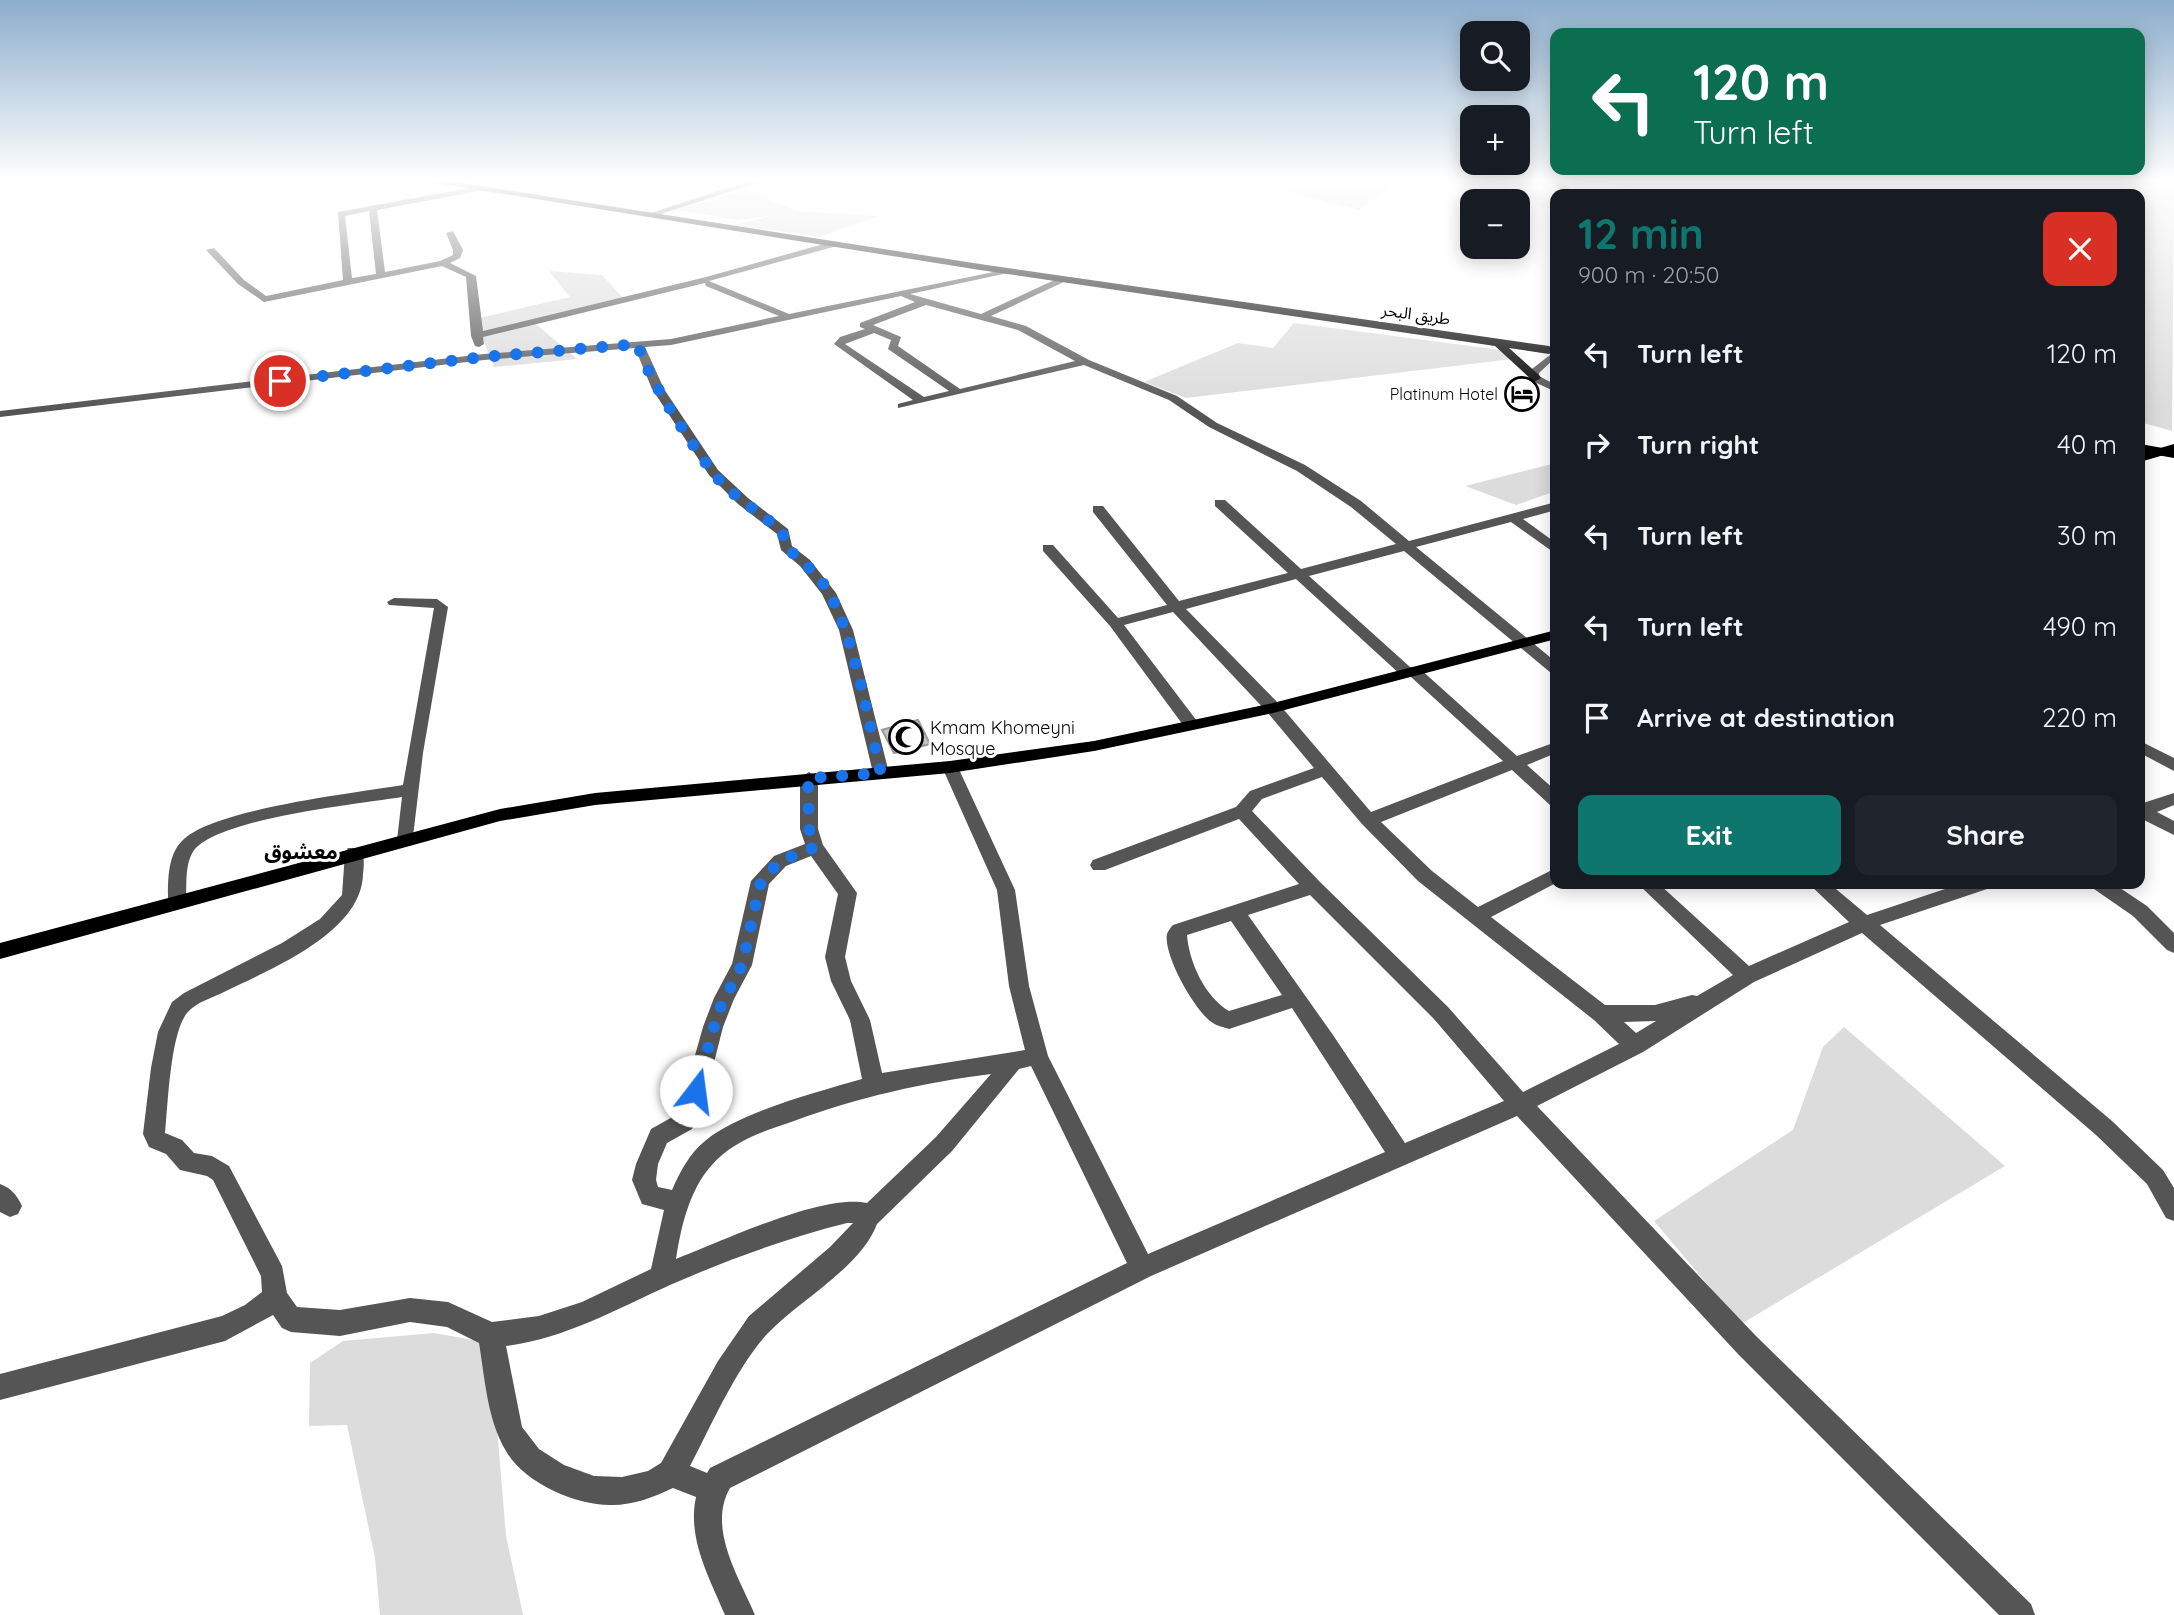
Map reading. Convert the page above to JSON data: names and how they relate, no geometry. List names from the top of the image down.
{
  "streets": {
    "highway": ["طريق البحر"]
  },
  "districts": ["معشوق"],
  "places": {
    "hotel": ["Platinum Hotel"],
    "mosque": ["Kmam Khomeyni Mosque"]
  },
  "page": {
    "map_buttons": ["+", "−"],
    "turn": ["120 m", "Turn left"],
    "heading": ["12 min", "900 m · 20:50"],
    "list": [
      {
        "name": "Turn left",
        "value": "120 m"
      },
      {
        "name": "Turn right",
        "value": "40 m"
      },
      {
        "name": "Turn left",
        "value": "30 m"
      },
      {
        "name": "Turn left",
        "value": "490 m"
      },
      {
        "name": "Arrive at destination",
        "value": "220 m"
      }
    ],
    "buttons": ["Exit", "Share"]
  }
}
